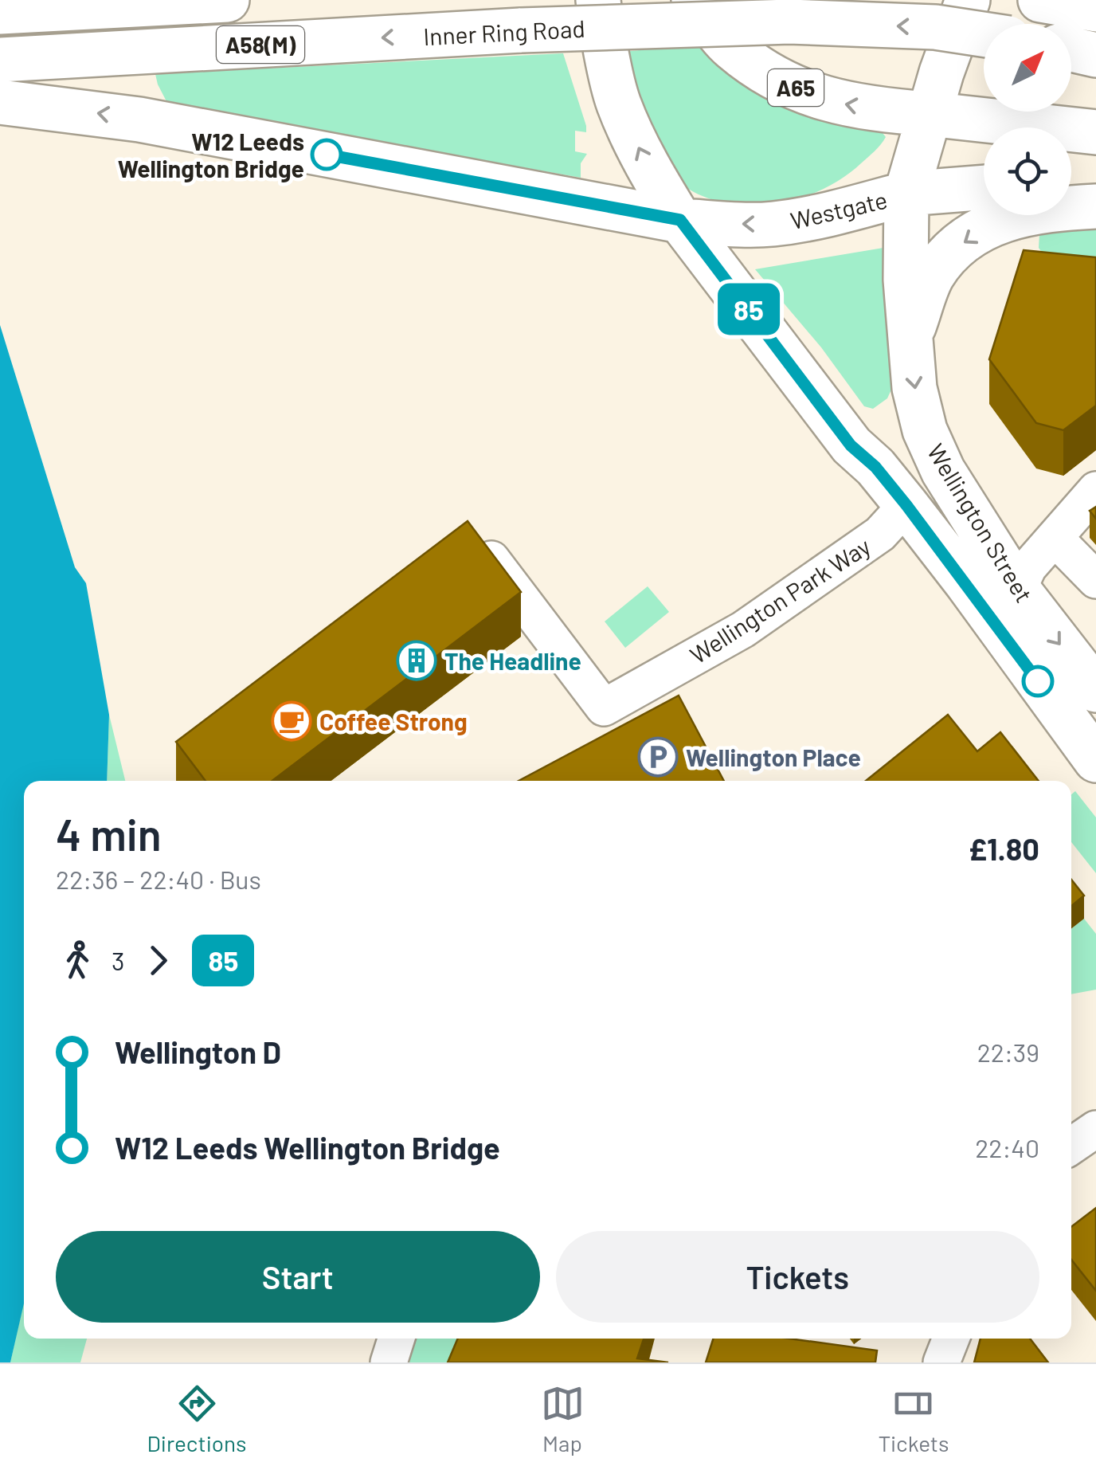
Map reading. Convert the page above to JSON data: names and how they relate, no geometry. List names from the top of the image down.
{
  "streets": {
    "main road": [
      "Inner Ring Road",
      "A58(M)",
      "A65",
      "Westgate",
      "Wellington Street"
    ],
    "street": ["Wellington Park Way"]
  },
  "crossings": [
    ["A65", "Wellington Street"],
    ["Westgate", "Wellington Street"],
    ["Wellington Street", "Wellington Park Way"]
  ],
  "one_way": ["Inner Ring Road", "Westgate"],
  "places": {
    "other": ["W12 Leeds Wellington Bridge"],
    "building": ["The Headline"],
    "cafe": ["Coffee Strong"],
    "parking": ["Wellington Place"]
  },
  "lines": ["bus line 85"],
  "north": "top right",
  "page": {
    "on_map": "85",
    "heading": ["4 min", "22:36 – 22:40 · Bus", "£1.80"],
    "legs": ["3", "85"],
    "list": [
      {
        "name": "Wellington D",
        "value": "22:39"
      },
      {
        "name": "W12 Leeds Wellington Bridge",
        "value": "22:40"
      }
    ],
    "buttons": ["Start", "Tickets"],
    "tabs": ["Directions", "Map", "Tickets"]
  }
}
